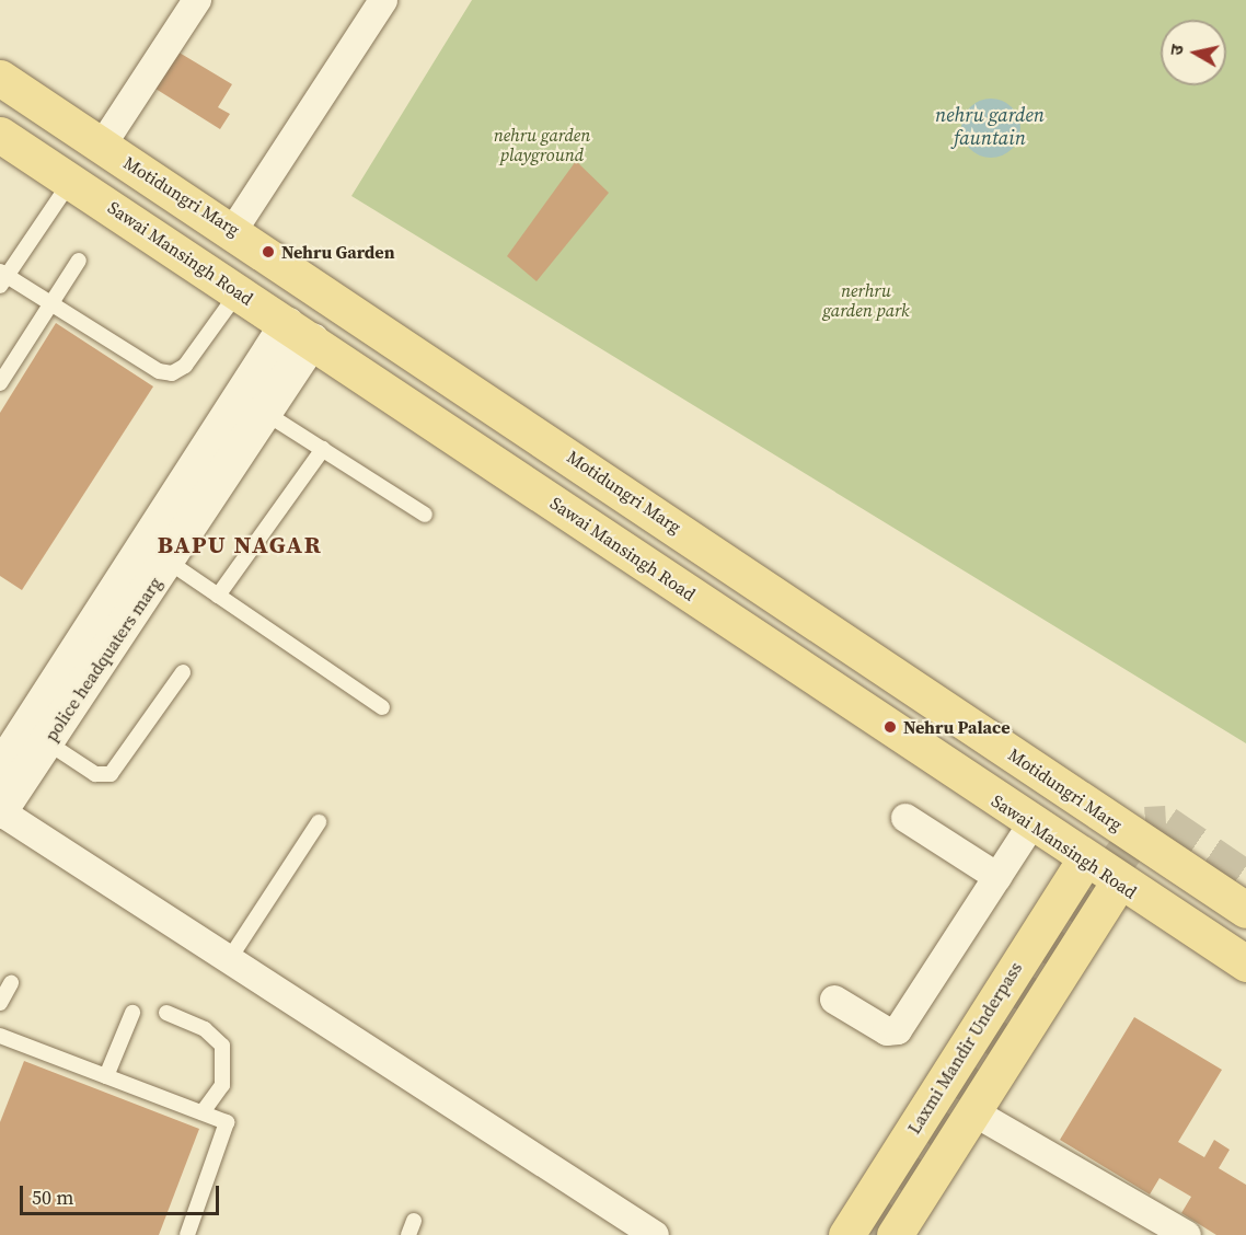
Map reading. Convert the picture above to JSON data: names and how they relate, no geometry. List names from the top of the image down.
{
  "streets": {
    "main road": ["Motidungri Marg", "Sawai Mansingh Road", "Laxmi Mandir Underpass"],
    "street": ["police headquaters marg"]
  },
  "crossings": [
    ["Sawai Mansingh Road", "police headquaters marg"],
    ["Sawai Mansingh Road", "Laxmi Mandir Underpass"]
  ],
  "districts": ["BAPU NAGAR"],
  "water": ["nehru garden fauntain"],
  "parks": ["nehru garden playground", "nerhru garden park"],
  "places": ["Nehru Garden", "Nehru Palace"],
  "scale_bar": "50 m",
  "north": "left"
}
